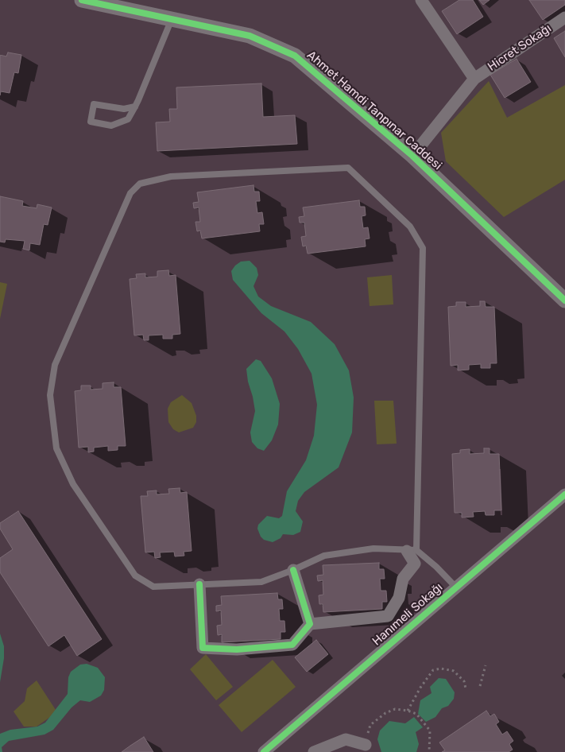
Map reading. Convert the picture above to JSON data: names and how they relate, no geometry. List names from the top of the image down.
{
  "streets": {
    "street": ["Hicret Sokağı", "Ahmet Hamdi Tanpınar Caddesi", "Hanımeli Sokağı"]
  },
  "crossings": [
    ["Hicret Sokağı", "Ahmet Hamdi Tanpınar Caddesi"]
  ]
}
